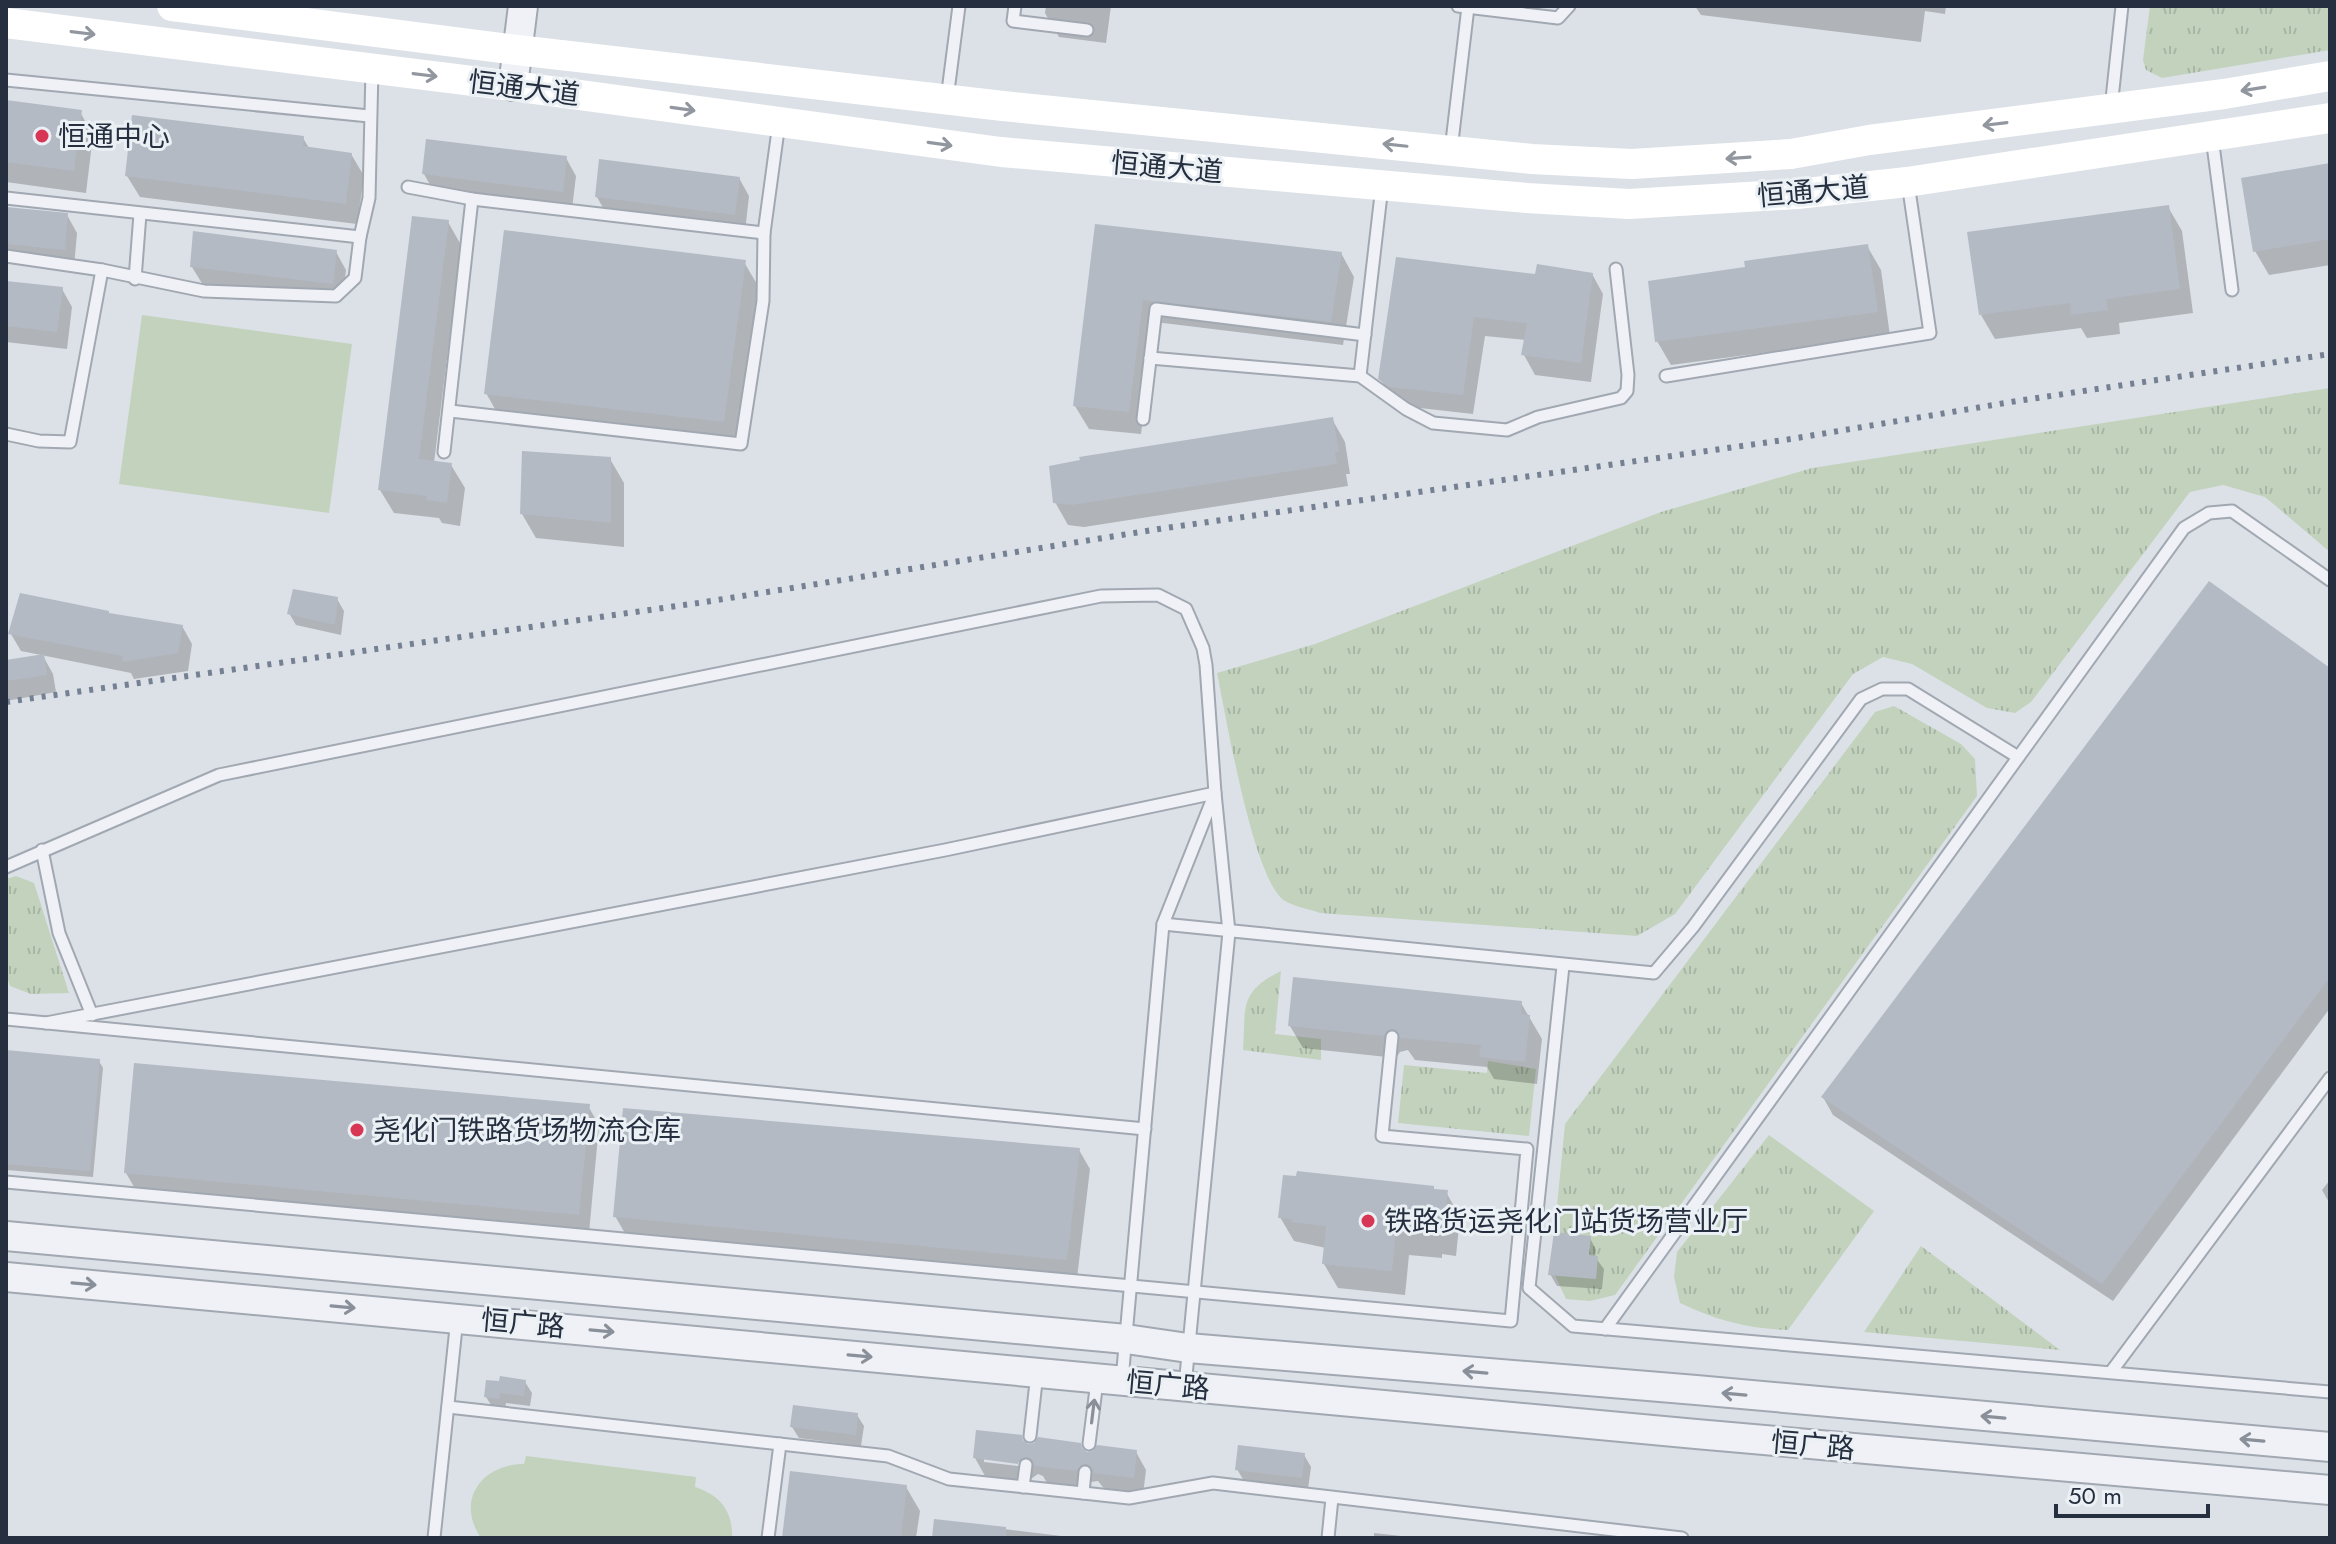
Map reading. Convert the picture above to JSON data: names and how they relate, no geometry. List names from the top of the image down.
{
  "streets": {
    "main road": ["恒通大道"],
    "street": ["恒广路"]
  },
  "places": ["恒通中心", "尧化门铁路货场物流仓库", "铁路货运尧化门站货场营业厅"],
  "scale_bar": "50 m"
}
